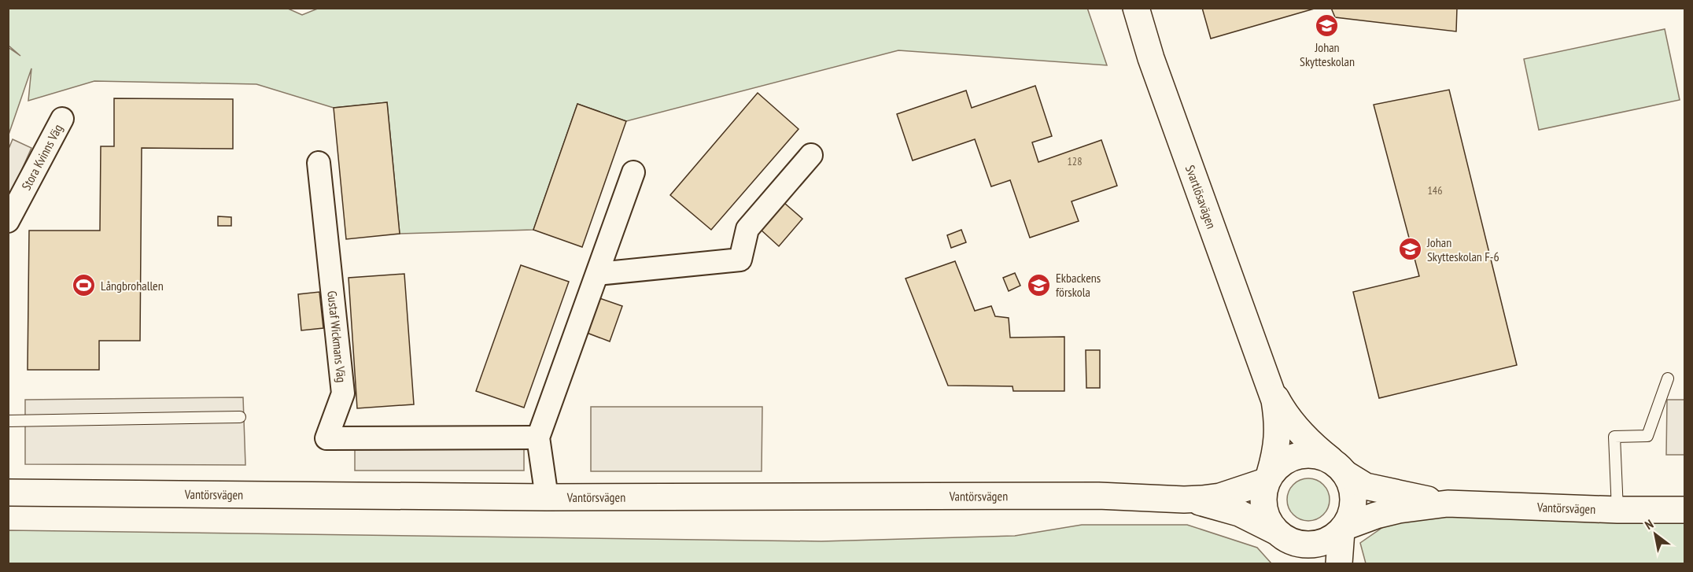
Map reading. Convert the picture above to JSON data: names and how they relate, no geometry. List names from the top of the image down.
{
  "streets": {
    "street": [
      "Stora Kvinns Väg",
      "Svartlösavägen",
      "Gustaf Wickmans Väg",
      "Vantörsvägen"
    ]
  },
  "crossings": [
    ["Svartlösavägen", "Vantörsvägen"]
  ],
  "places": {
    "school or university": ["Johan Skytteskolan", "Johan Skytteskolan F-6", "Ekbackens förskola"],
    "sports": ["Långbrohallen"]
  },
  "house_numbers": ["128", "146"],
  "north": "top left"
}
